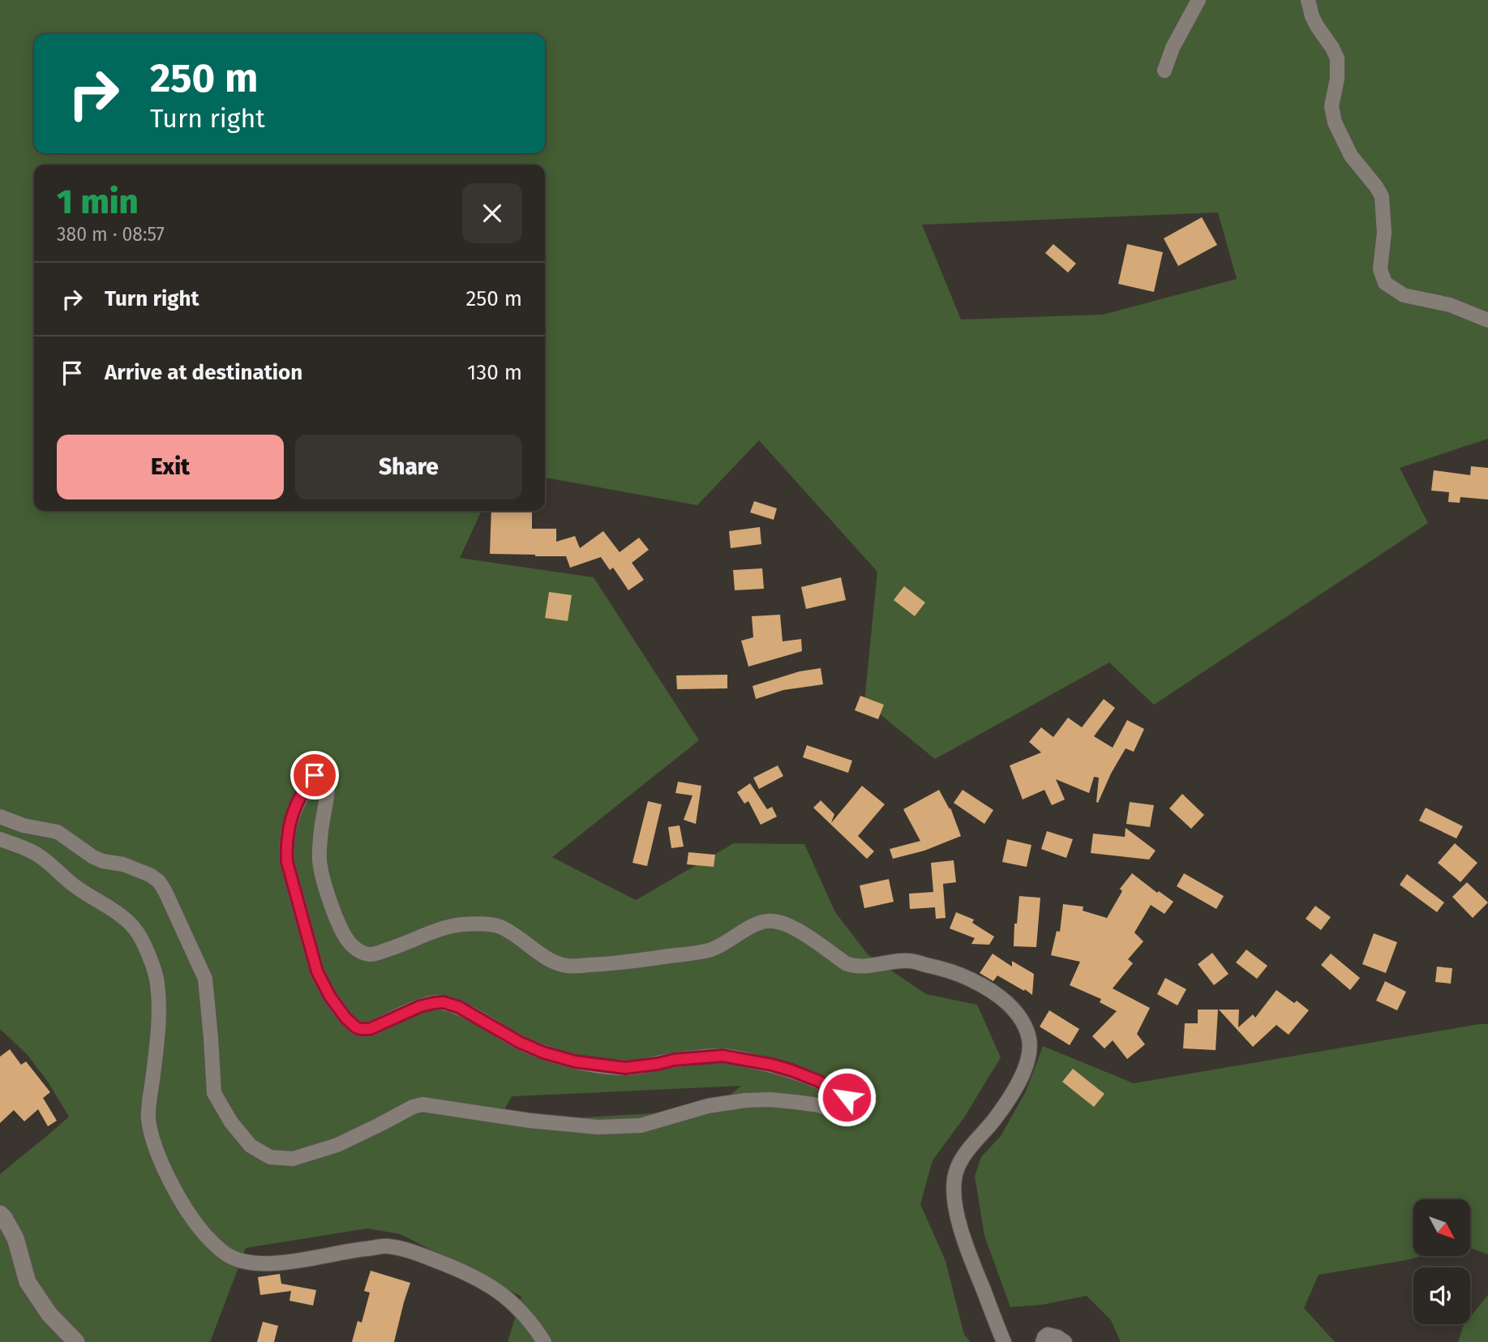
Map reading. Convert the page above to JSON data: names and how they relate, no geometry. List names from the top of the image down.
{
  "north": "bottom right",
  "page": {
    "turn": ["250 m", "Turn right"],
    "heading": ["1 min", "380 m · 08:57"],
    "list": [
      {
        "name": "Turn right",
        "value": "250 m"
      },
      {
        "name": "Arrive at destination",
        "value": "130 m"
      }
    ],
    "buttons": ["Exit", "Share"]
  }
}
